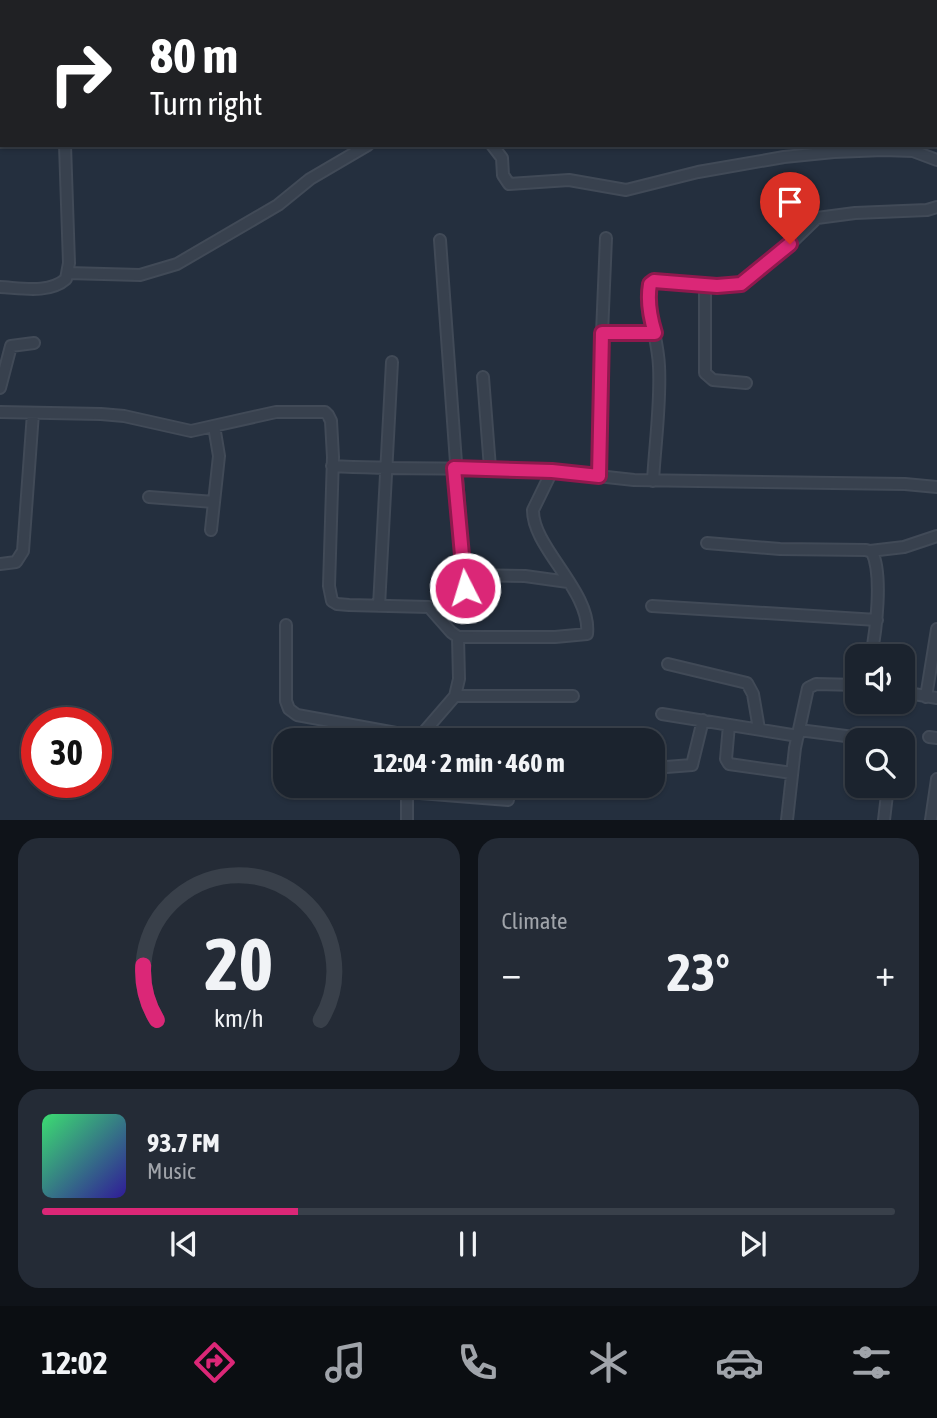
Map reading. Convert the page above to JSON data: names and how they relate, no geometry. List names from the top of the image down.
{
  "page": {
    "turn": ["80 m", "Turn right"],
    "limit": "30",
    "trip": "12:04 · 2 min · 460 m",
    "tile": "Climate",
    "heat": ["−", "23°", "+"],
    "song": ["93.7 FM", "Music"],
    "tabs": "12:02",
    "gauge": ["20", "km/h"]
  }
}
